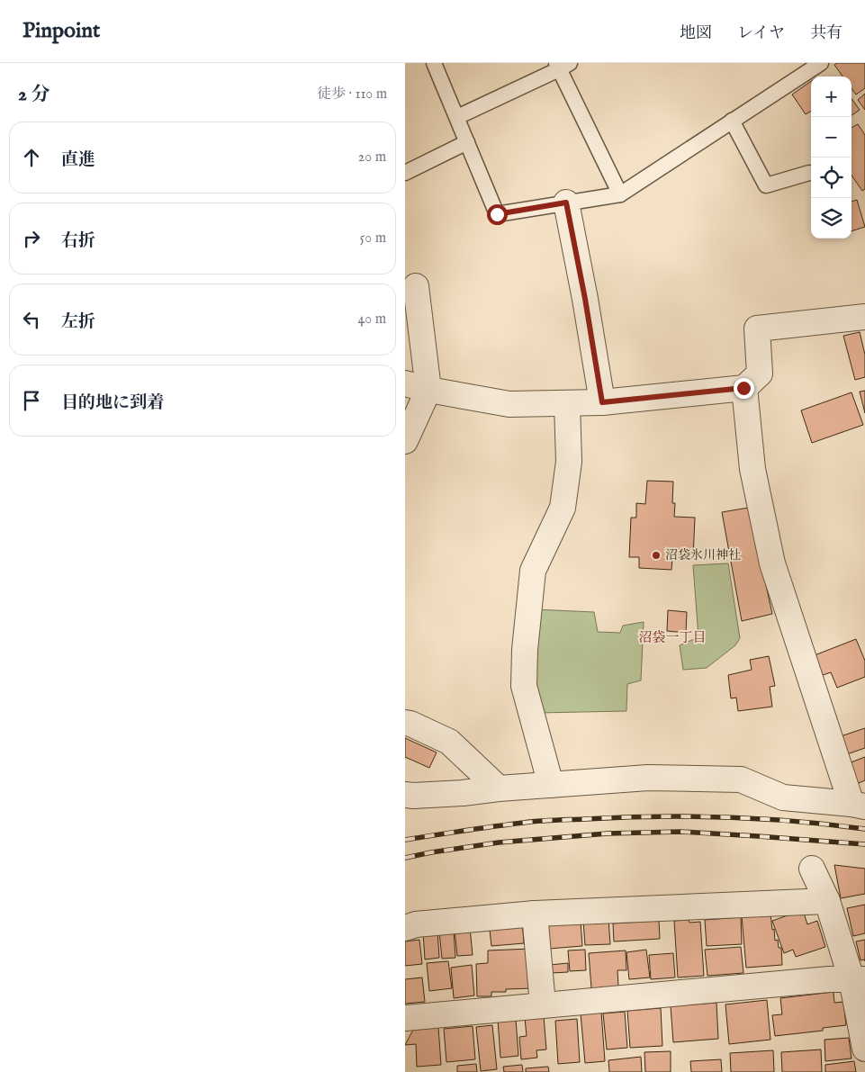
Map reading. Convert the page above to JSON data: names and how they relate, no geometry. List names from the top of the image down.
{
  "districts": ["沼袋一丁目"],
  "places": ["沼袋氷川神社"],
  "page": {
    "header": "Pinpoint",
    "nav": ["地図", "レイヤ", "共有"],
    "heading": ["2 分", "徒歩 · 110 m"],
    "map_buttons": ["+", "−"],
    "list": [
      ["直進", "20 m"],
      ["右折", "50 m"],
      ["左折", "40 m"],
      "目的地に到着"
    ]
  }
}
